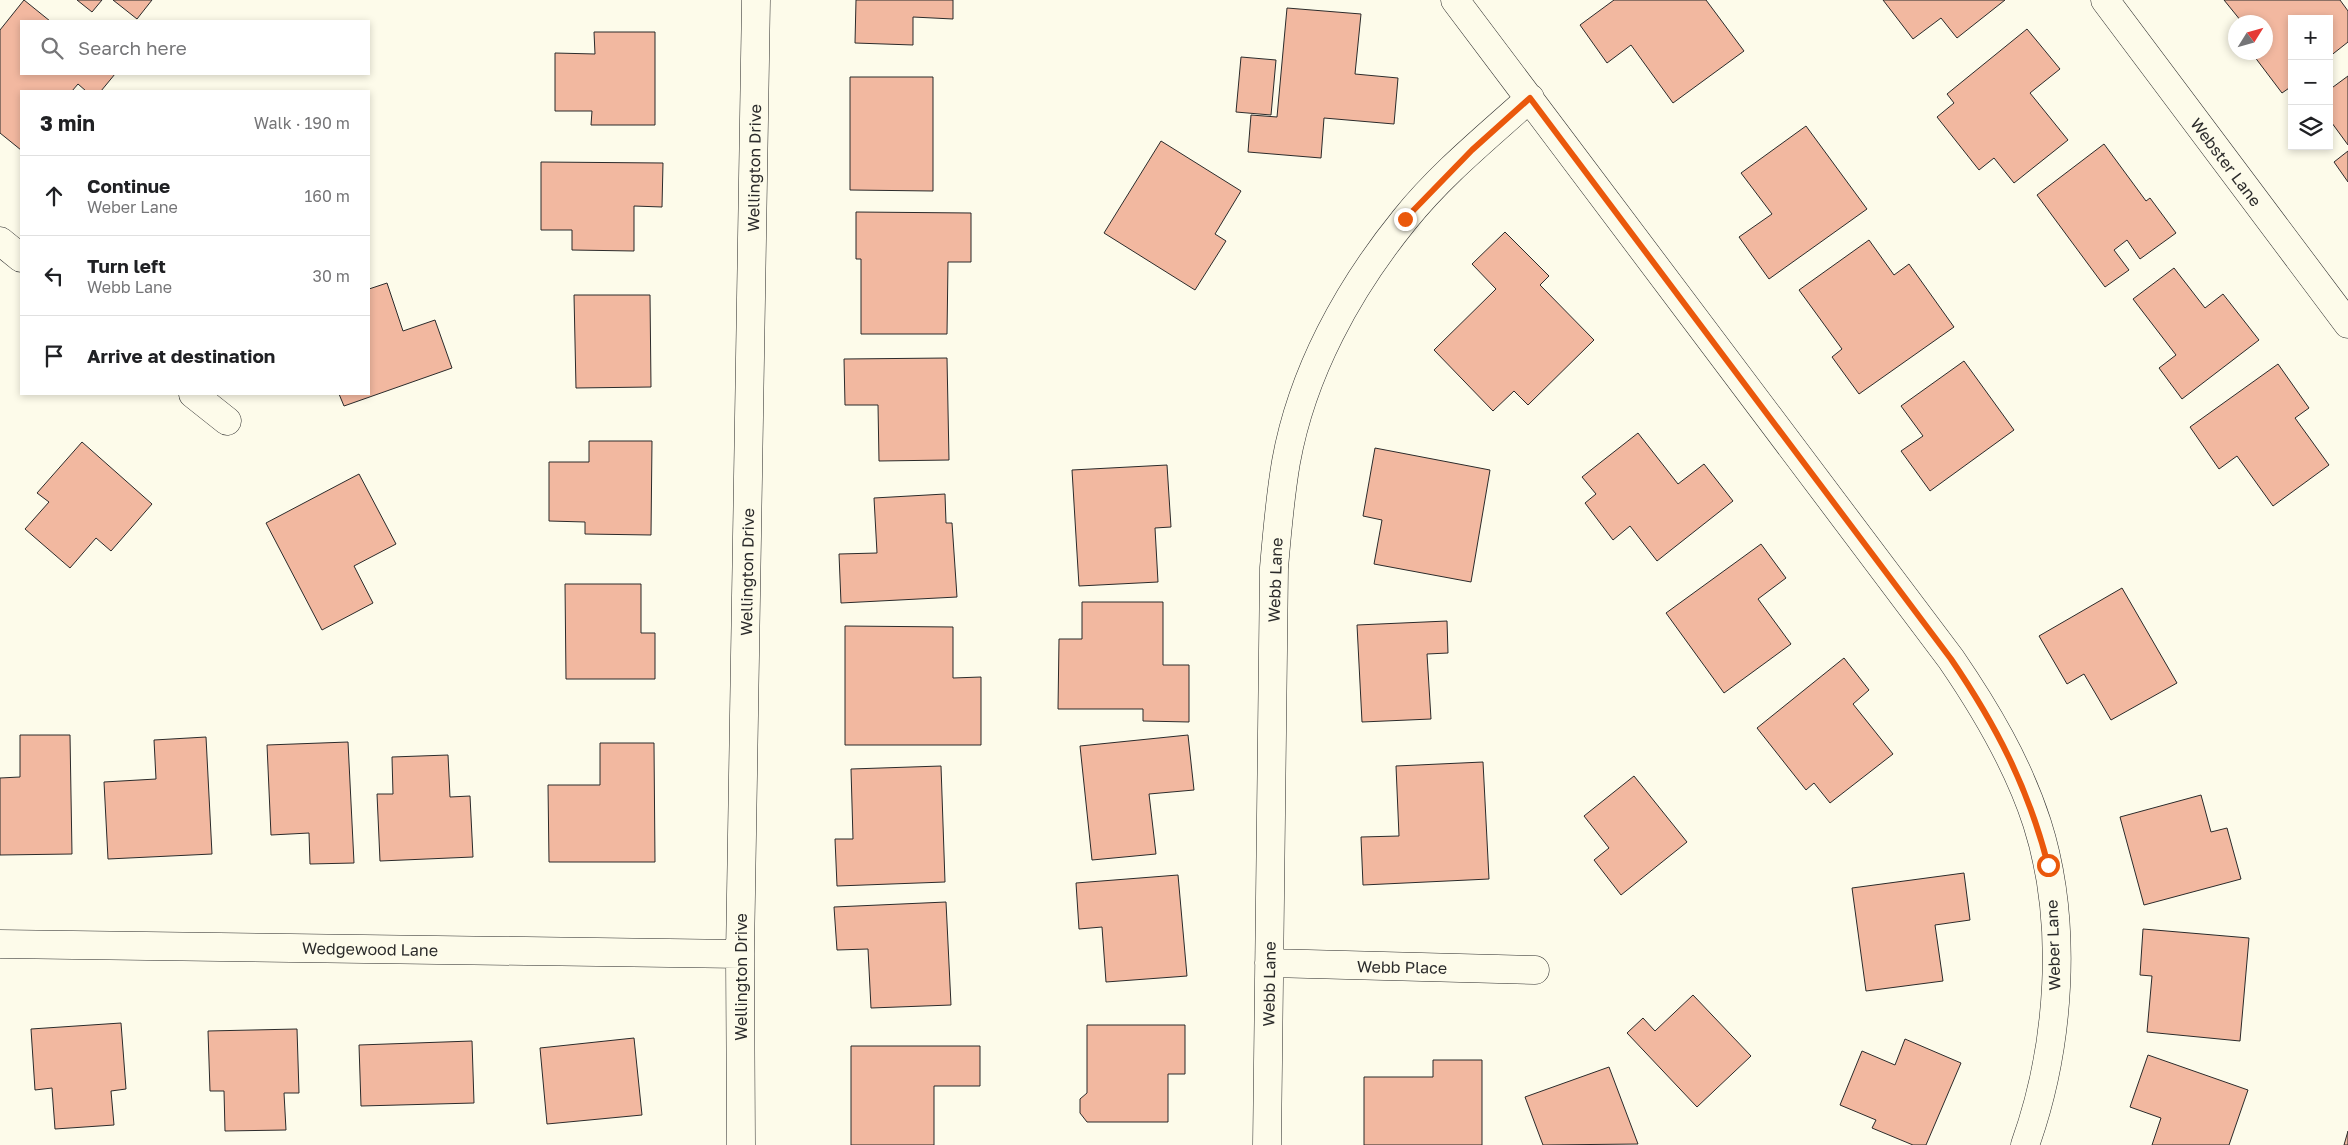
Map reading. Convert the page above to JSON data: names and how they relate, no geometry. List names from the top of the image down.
{
  "streets": {
    "street": [
      "Webster Lane",
      "Wellington Drive",
      "Webb Lane",
      "Weber Lane",
      "Wedgewood Lane",
      "Webb Place"
    ]
  },
  "crossings": [
    ["Wellington Drive", "Wedgewood Lane"],
    ["Webb Lane", "Weber Lane"],
    ["Webb Lane", "Webb Place"]
  ],
  "north": "top right",
  "page": {
    "map_buttons": ["+", "−"],
    "search": "Search here",
    "heading": ["3 min", "Walk · 190 m"],
    "list": [
      ["Continue", "Weber Lane", "160 m"],
      ["Turn left", "Webb Lane", "30 m"],
      "Arrive at destination"
    ]
  }
}
